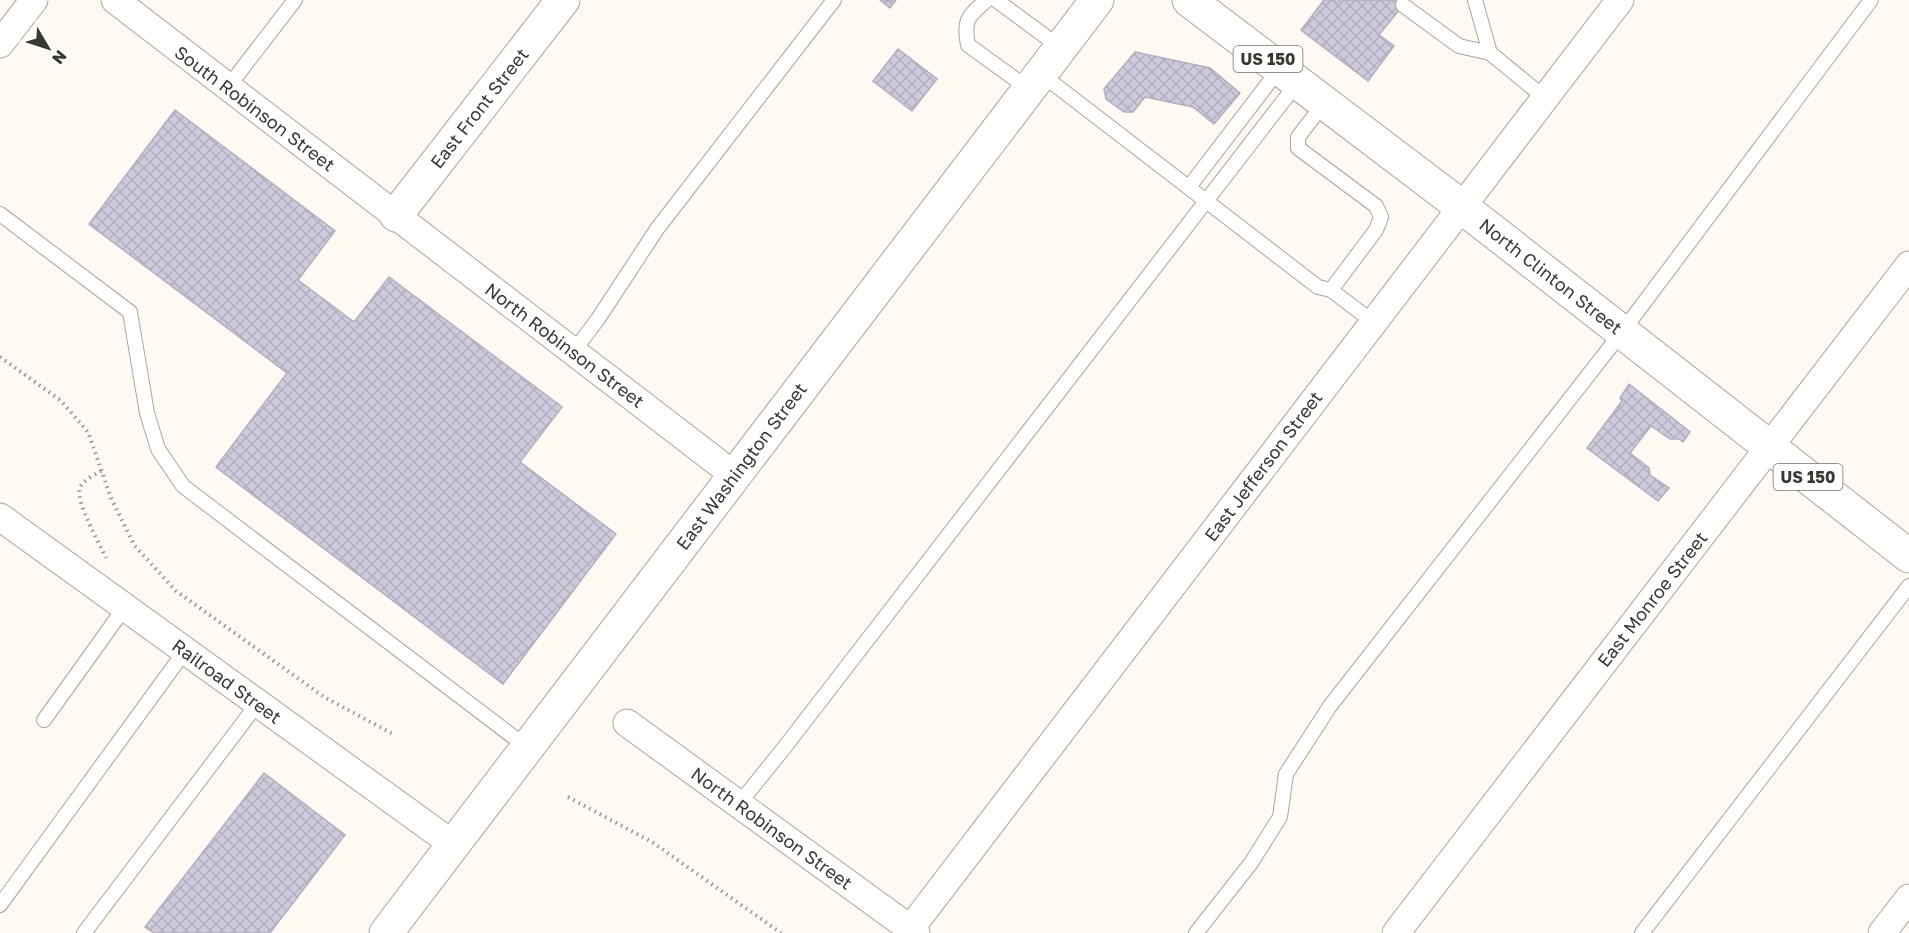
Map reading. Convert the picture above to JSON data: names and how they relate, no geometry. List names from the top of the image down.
{
  "streets": {
    "main road": [
      "US 150",
      "East Front Street",
      "North Clinton Street",
      "East Washington Street"
    ],
    "street": [
      "South Robinson Street",
      "North Robinson Street",
      "East Jefferson Street",
      "East Monroe Street",
      "Railroad Street"
    ]
  },
  "crossings": [
    ["South Robinson Street", "East Front Street"],
    ["South Robinson Street", "North Robinson Street"],
    ["East Front Street", "North Robinson Street"],
    ["North Clinton Street", "East Jefferson Street"],
    ["North Clinton Street", "East Monroe Street"],
    ["North Robinson Street", "East Washington Street"],
    ["North Robinson Street", "East Jefferson Street"],
    ["East Washington Street", "Railroad Street"]
  ],
  "north": "bottom right"
}
